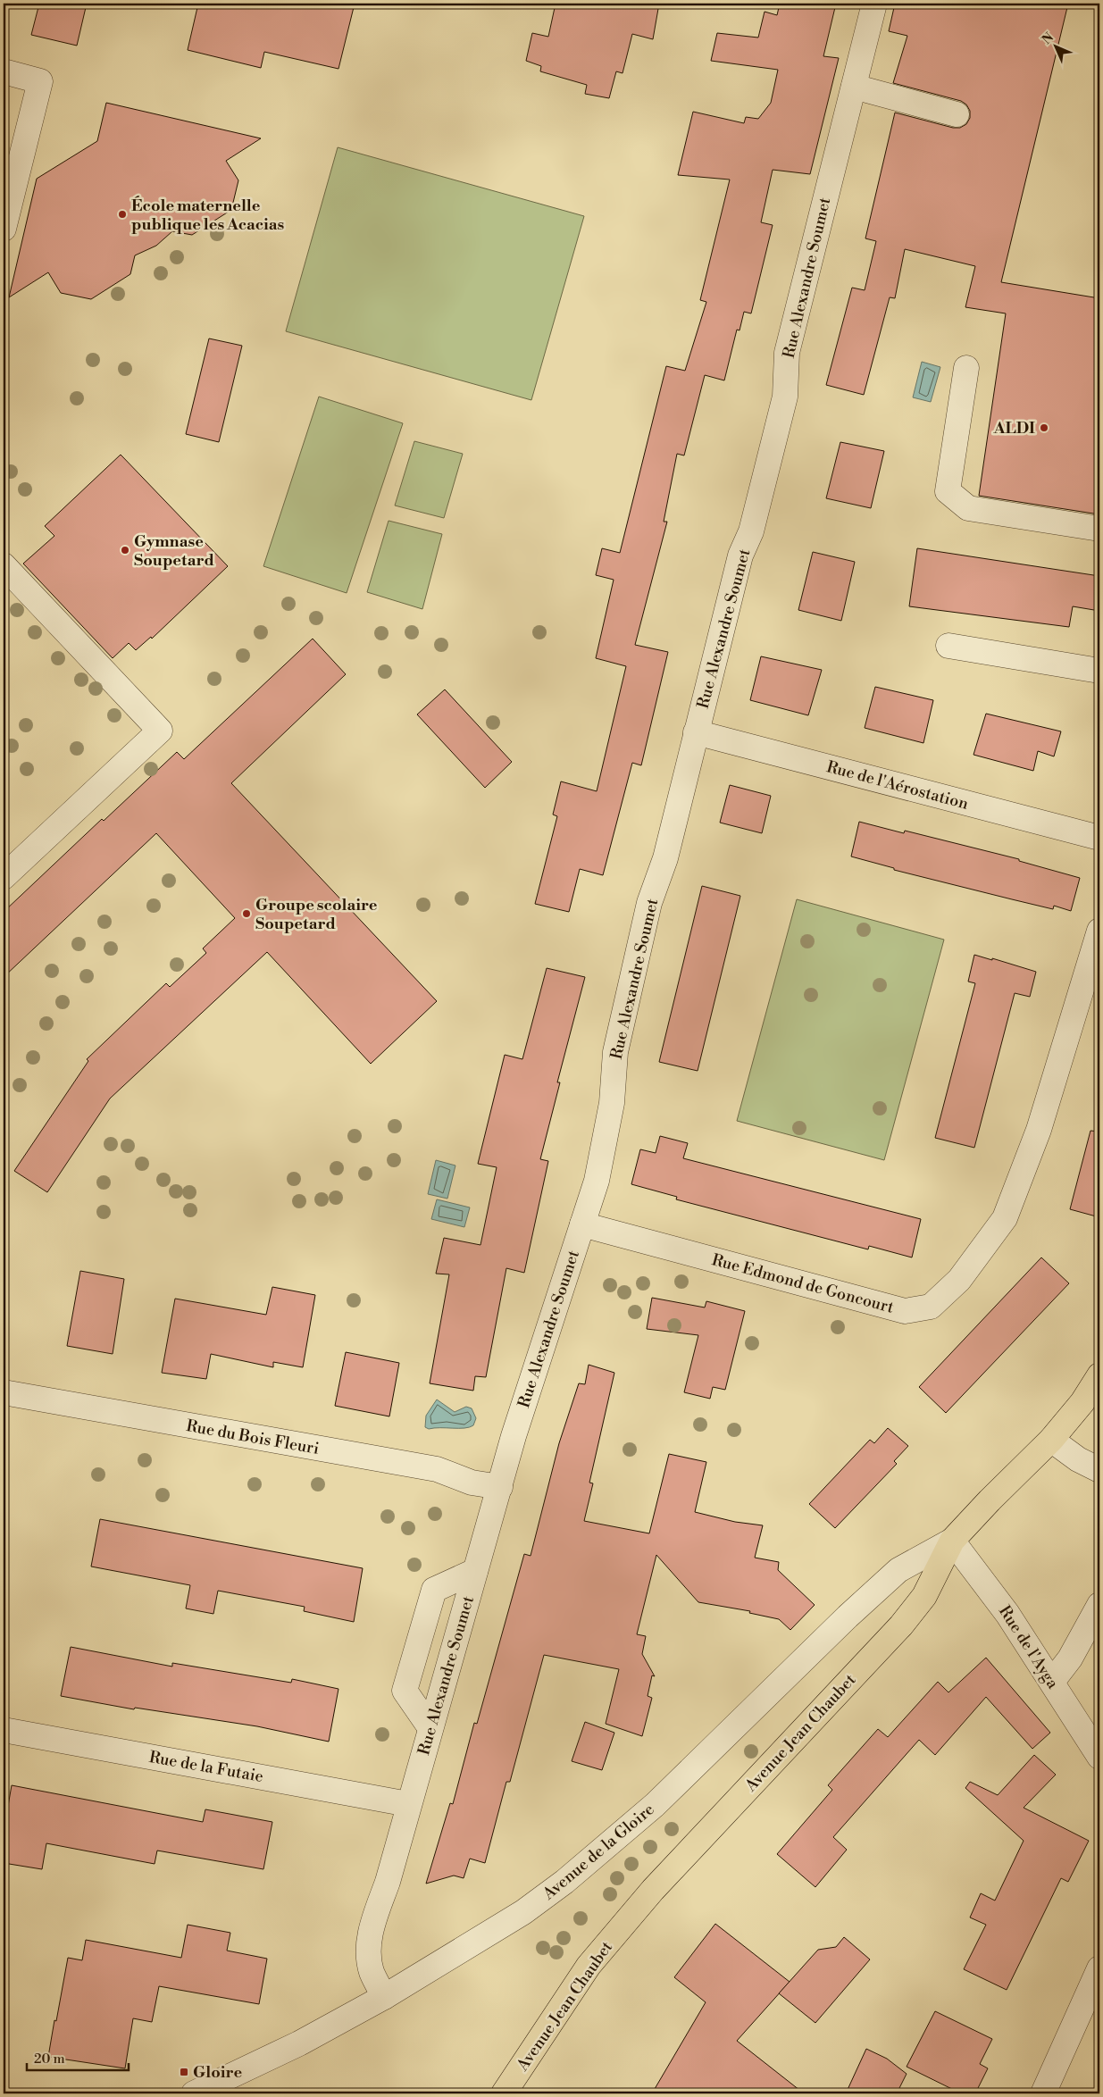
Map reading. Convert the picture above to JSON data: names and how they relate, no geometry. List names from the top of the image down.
{
  "streets": {
    "main road": ["Avenue Jean Chaubet"],
    "street": [
      "Rue Alexandre Soumet",
      "Rue de l'Aérostation",
      "Rue Edmond de Goncourt",
      "Rue du Bois Fleuri",
      "Rue de l'Ayga",
      "Rue de la Futaie",
      "Avenue de la Gloire"
    ]
  },
  "crossings": [
    ["Rue Alexandre Soumet", "Rue de l'Aérostation"],
    ["Rue Alexandre Soumet", "Rue Edmond de Goncourt"],
    ["Rue Alexandre Soumet", "Rue du Bois Fleuri"],
    ["Rue Alexandre Soumet", "Rue de la Futaie"],
    ["Rue Alexandre Soumet", "Avenue de la Gloire"],
    ["Rue de l'Ayga", "Avenue Jean Chaubet"],
    ["Rue de l'Ayga", "Avenue de la Gloire"],
    ["Avenue Jean Chaubet", "Avenue de la Gloire"]
  ],
  "places": {
    "other": [
      "École maternelle publique les Acacias",
      "ALDI",
      "Gymnase Soupetard",
      "Groupe scolaire Soupetard"
    ],
    "transit": ["Gloire"]
  },
  "scale_bar": "20 m",
  "north": "top left"
}
